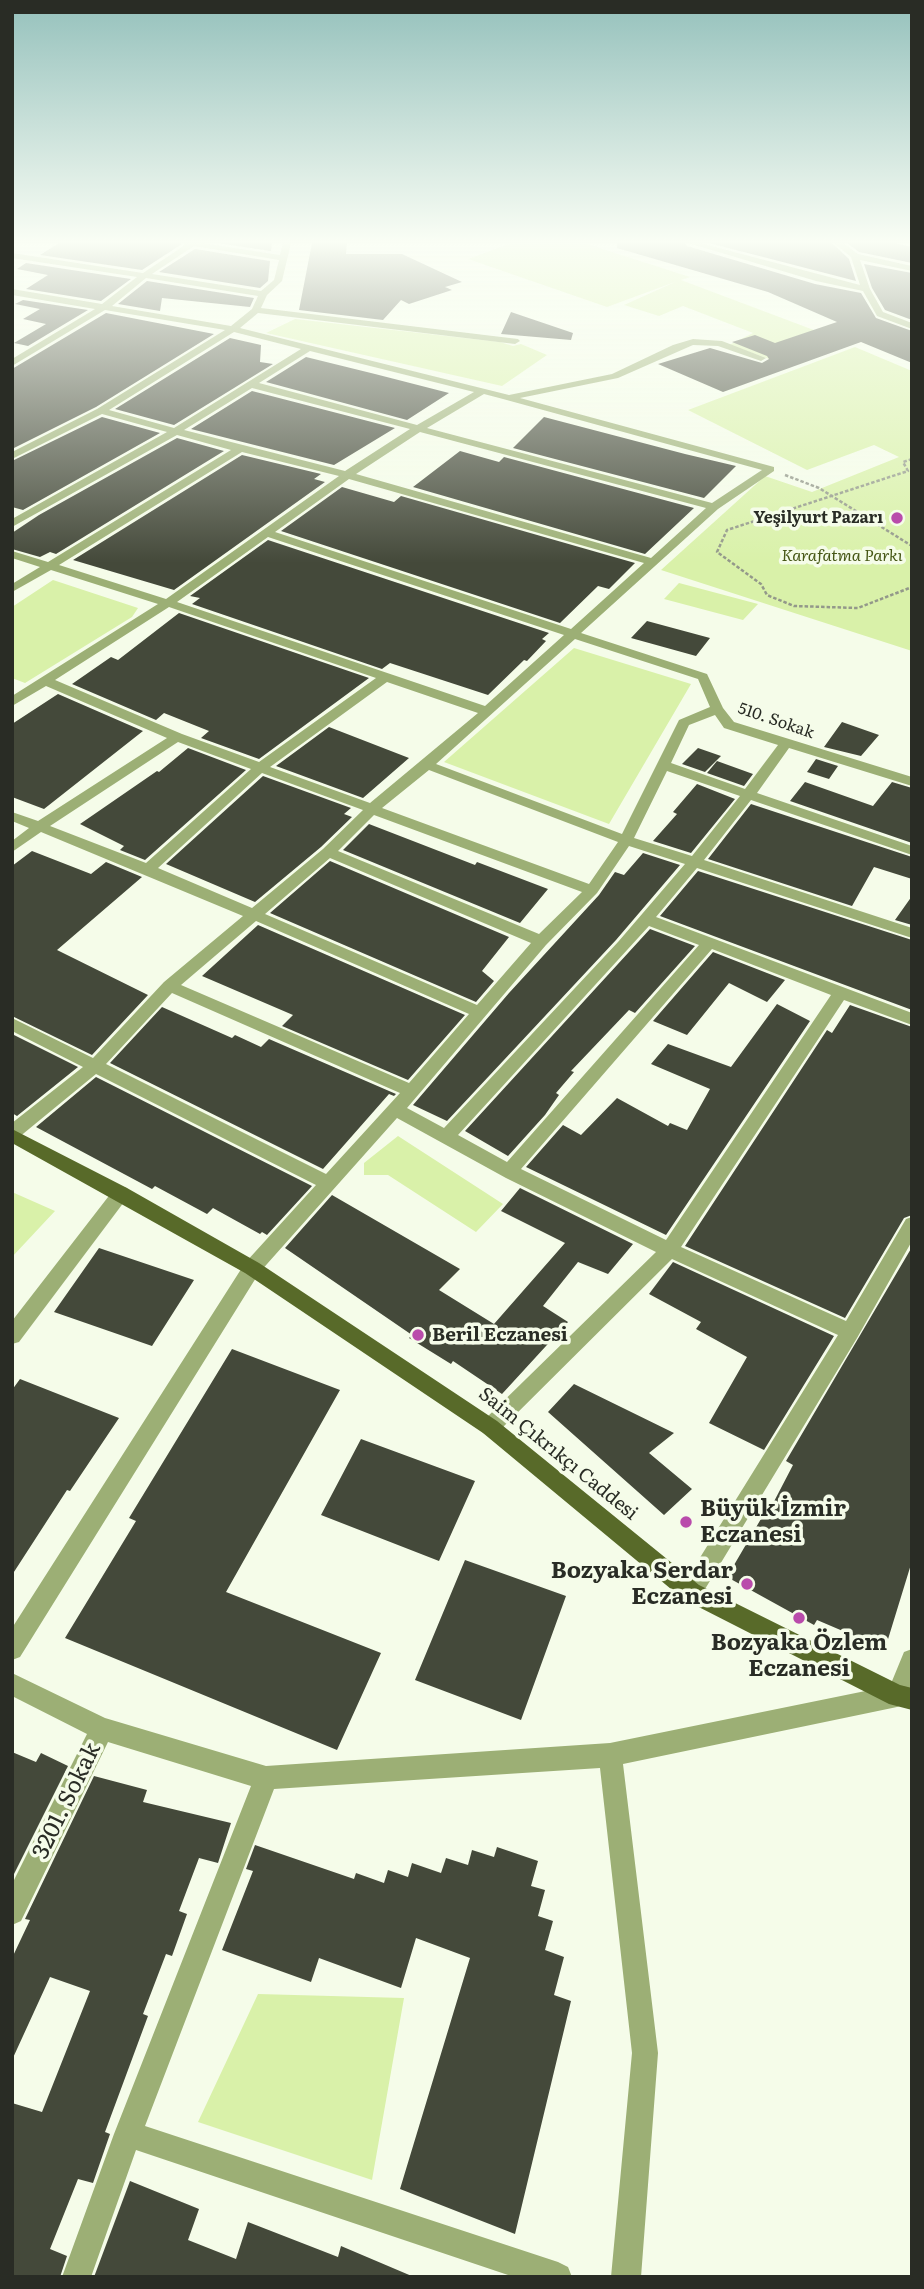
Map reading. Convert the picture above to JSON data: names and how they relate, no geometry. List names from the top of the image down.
{
  "streets": {
    "main road": ["Saim Çıkrıkçı Caddesi"],
    "street": ["510. Sokak", "3201. Sokak"]
  },
  "parks": ["Karafatma Parkı"],
  "places": [
    "Yeşilyurt Pazarı",
    "Beril Eczanesi",
    "Büyük İzmir Eczanesi",
    "Bozyaka Serdar Eczanesi",
    "Bozyaka Özlem Eczanesi"
  ]
}
